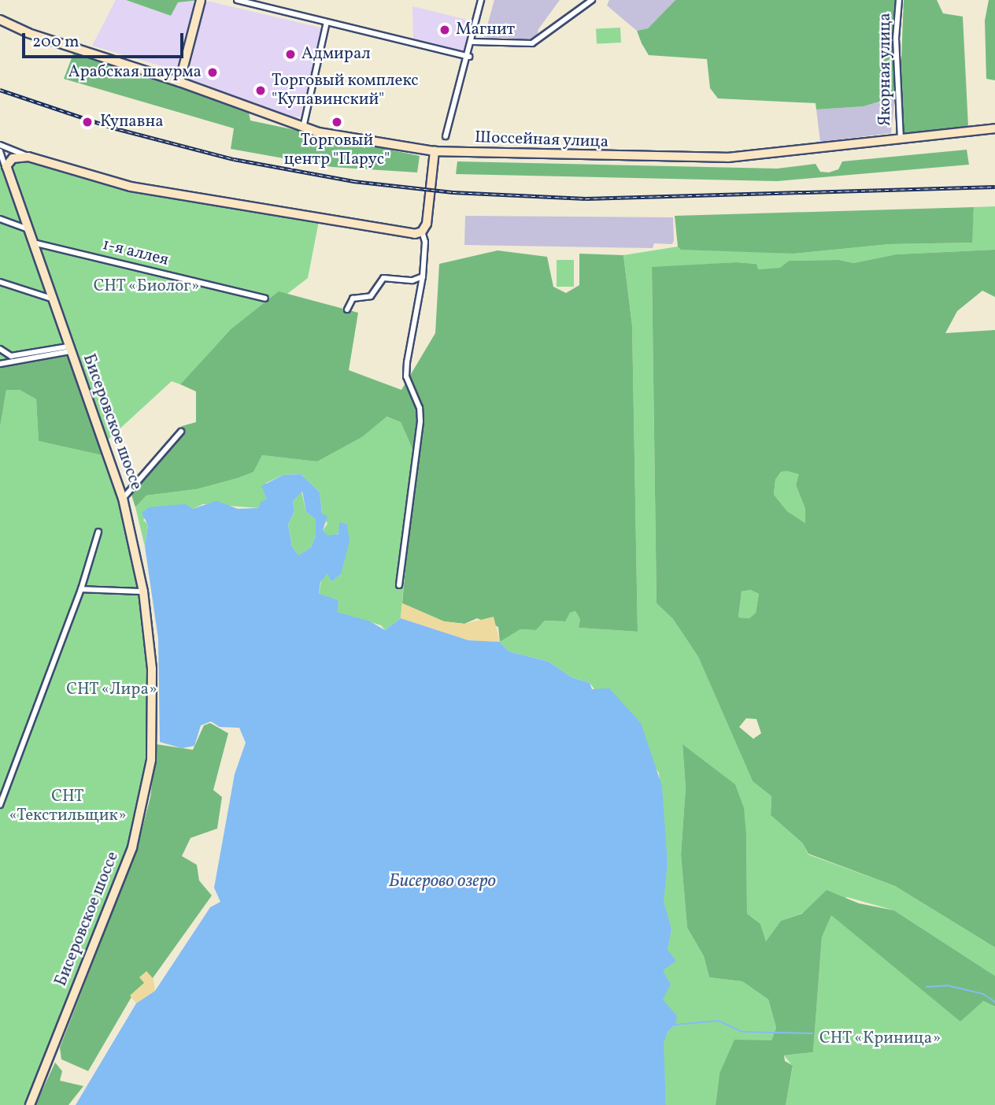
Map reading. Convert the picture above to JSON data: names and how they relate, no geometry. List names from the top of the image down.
{
  "streets": {
    "main road": ["Шоссейная улица", "Бисеровское шоссе"],
    "street": ["Якорная улица", "1-я аллея"]
  },
  "crossings": [
    ["Якорная улица", "Шоссейная улица"],
    ["1-я аллея", "Бисеровское шоссе"]
  ],
  "water": ["Бисерово озеро"],
  "parks": [
    "СНТ «Биолог»",
    "СНТ «Лира»",
    "СНТ «Текстильщик»",
    "СНТ «Криница»"
  ],
  "places": [
    "Магнит",
    "Адмирал",
    "Арабская шаурма",
    "Торговый комплекс \"Купавинский\"",
    "Купавна",
    "Торговый центр \"Парус\""
  ],
  "scale_bar": "200 m"
}
